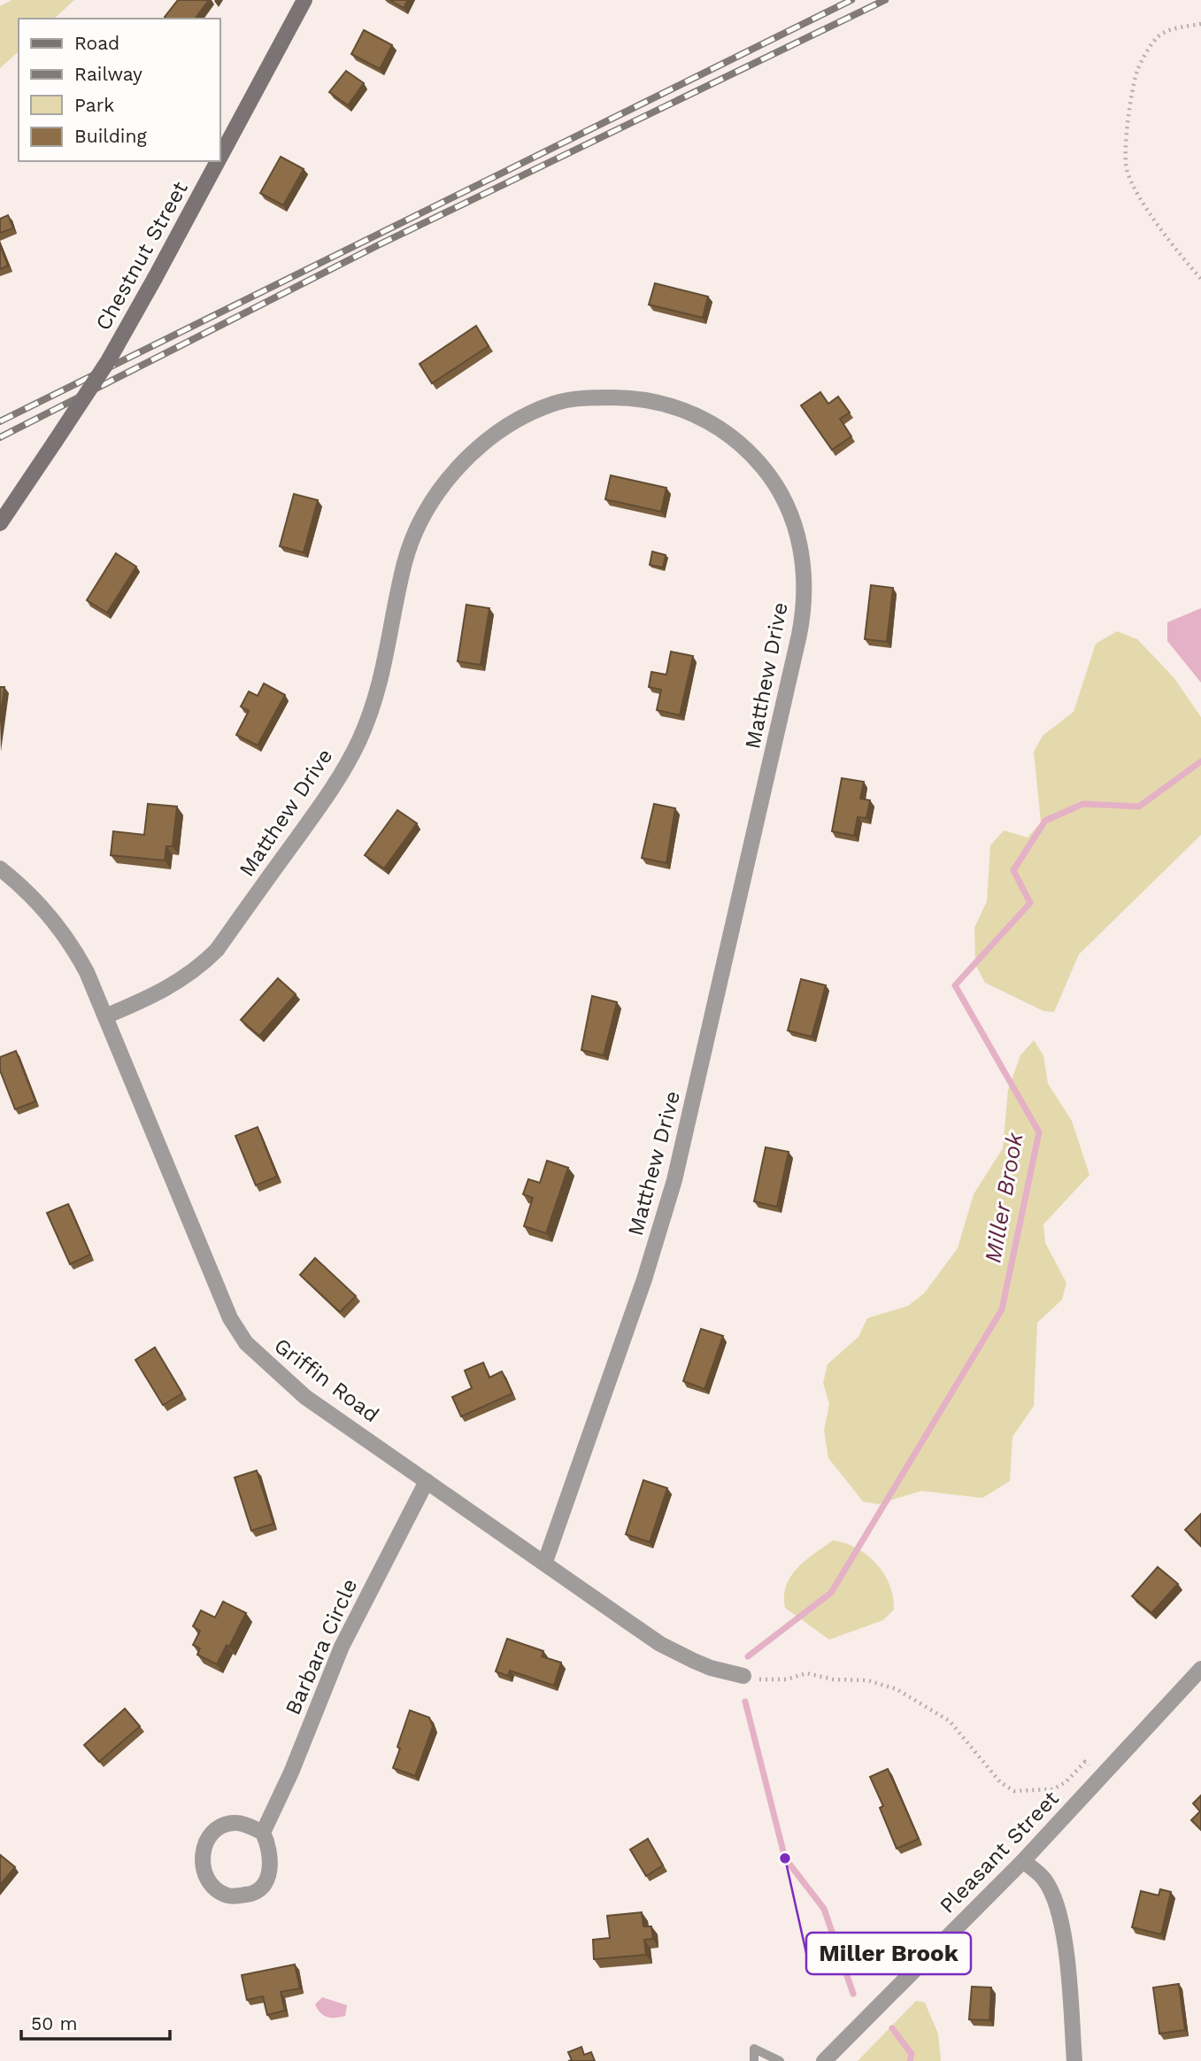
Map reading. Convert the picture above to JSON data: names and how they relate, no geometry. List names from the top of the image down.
{
  "streets": {
    "main road": ["Chestnut Street"],
    "street": [
      "Matthew Drive",
      "Griffin Road",
      "Barbara Circle",
      "Pleasant Street"
    ]
  },
  "crossings": [
    ["Matthew Drive", "Griffin Road"],
    ["Griffin Road", "Barbara Circle"]
  ],
  "water": ["Miller Brook"],
  "places": ["Miller Brook"],
  "legend": [
    "Road",
    "Railway",
    "Park",
    "Building"
  ],
  "scale_bar": "50 m"
}
